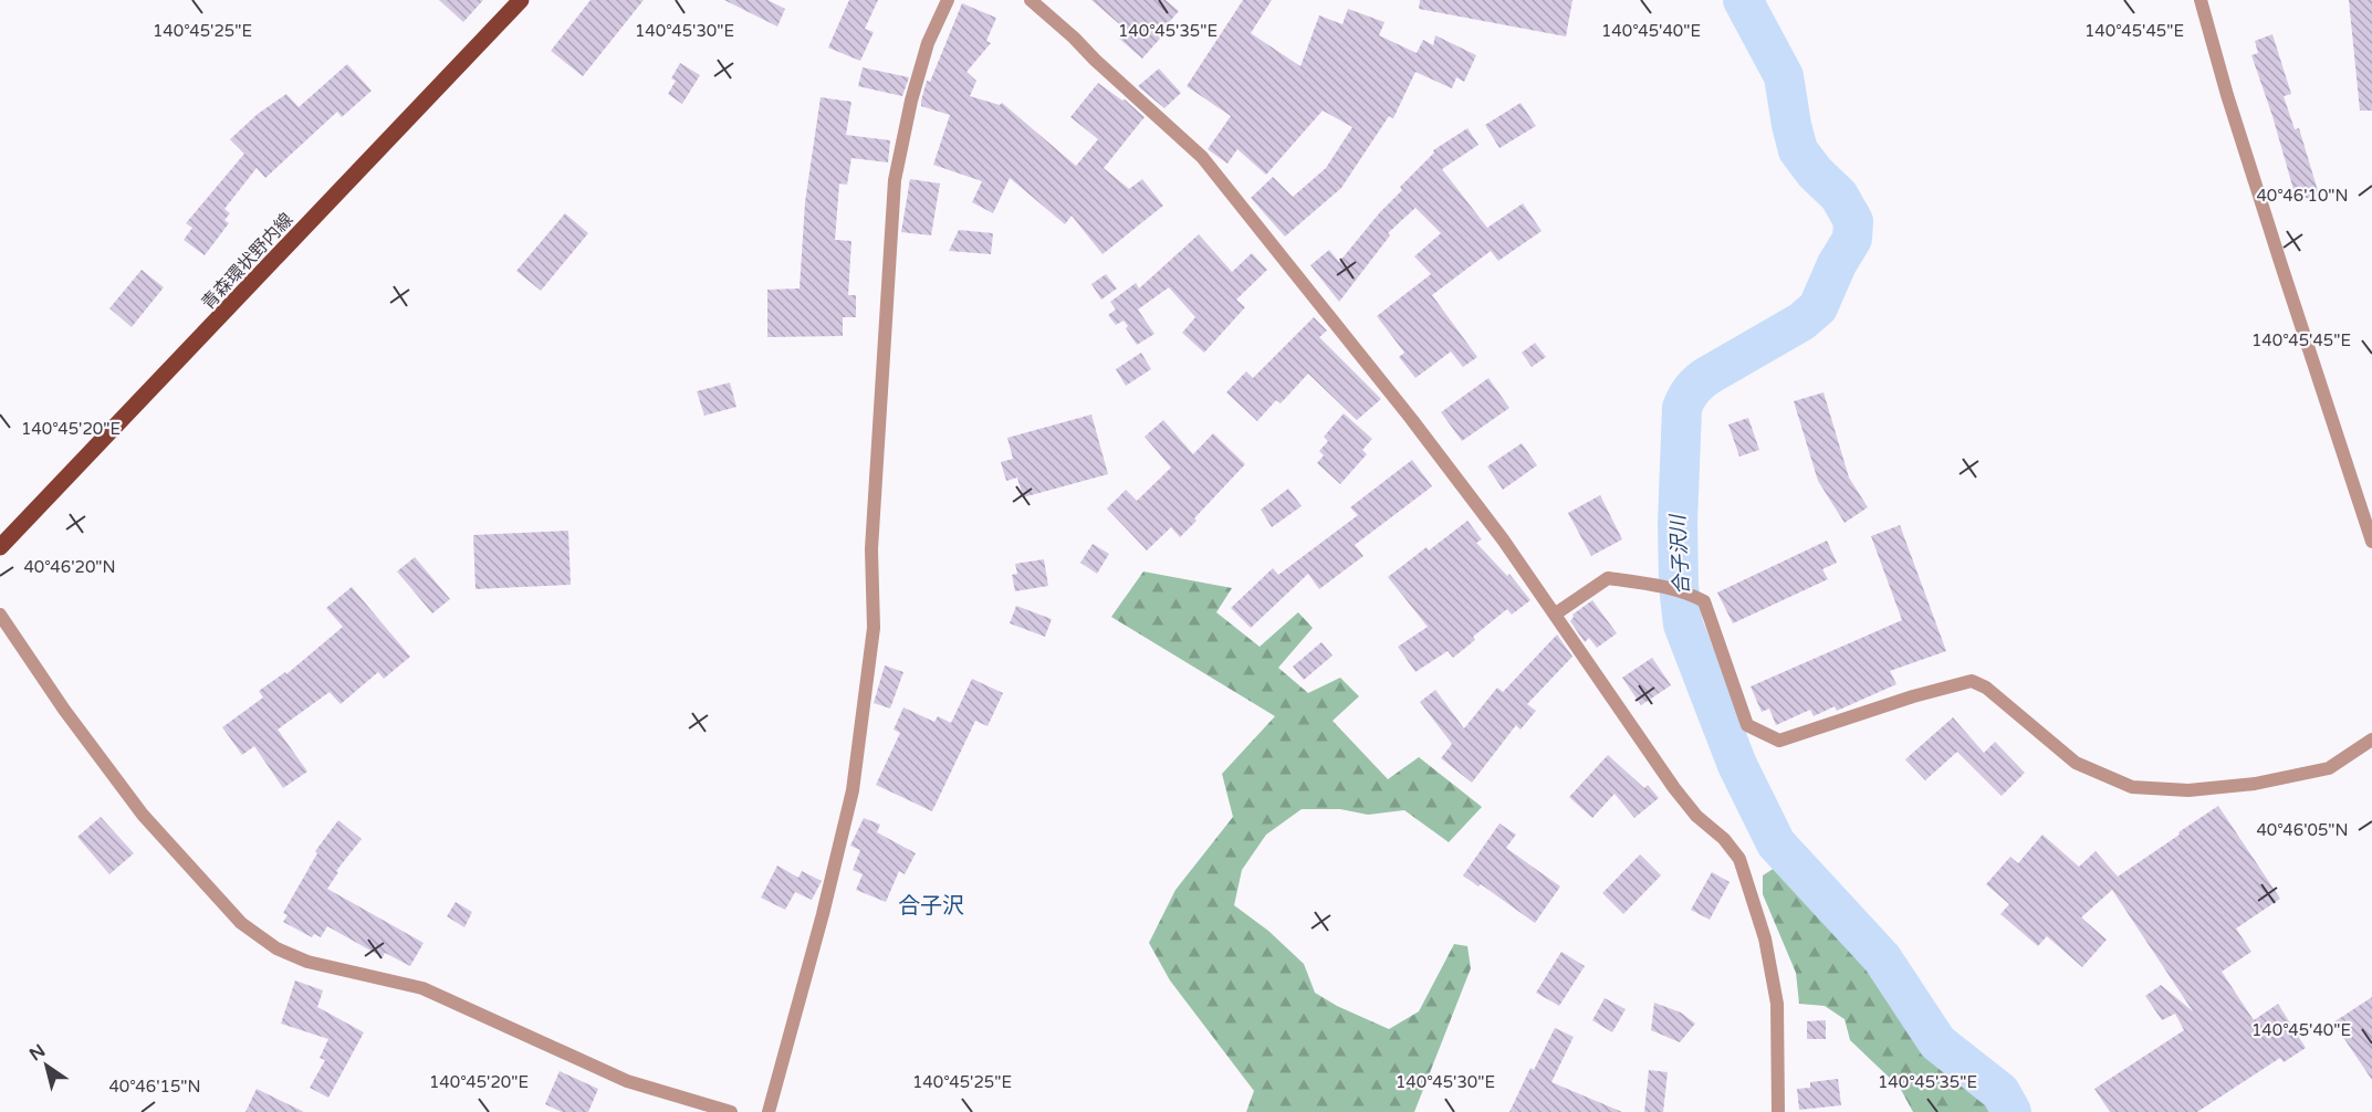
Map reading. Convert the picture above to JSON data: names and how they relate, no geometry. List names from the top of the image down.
{
  "streets": {
    "main road": ["青森環状野内線"]
  },
  "districts": ["合子沢"],
  "water": ["合子沢川"],
  "north": "top left",
  "coordinates": [
    "140°45'35\"E",
    "140°45'45\"E",
    "140°45'25\"E",
    "140°45'30\"E",
    "140°45'40\"E",
    "40°46'10\"N",
    "140°45'20\"E",
    "40°46'20\"N",
    "40°46'05\"N",
    "40°46'15\"N"
  ]
}
